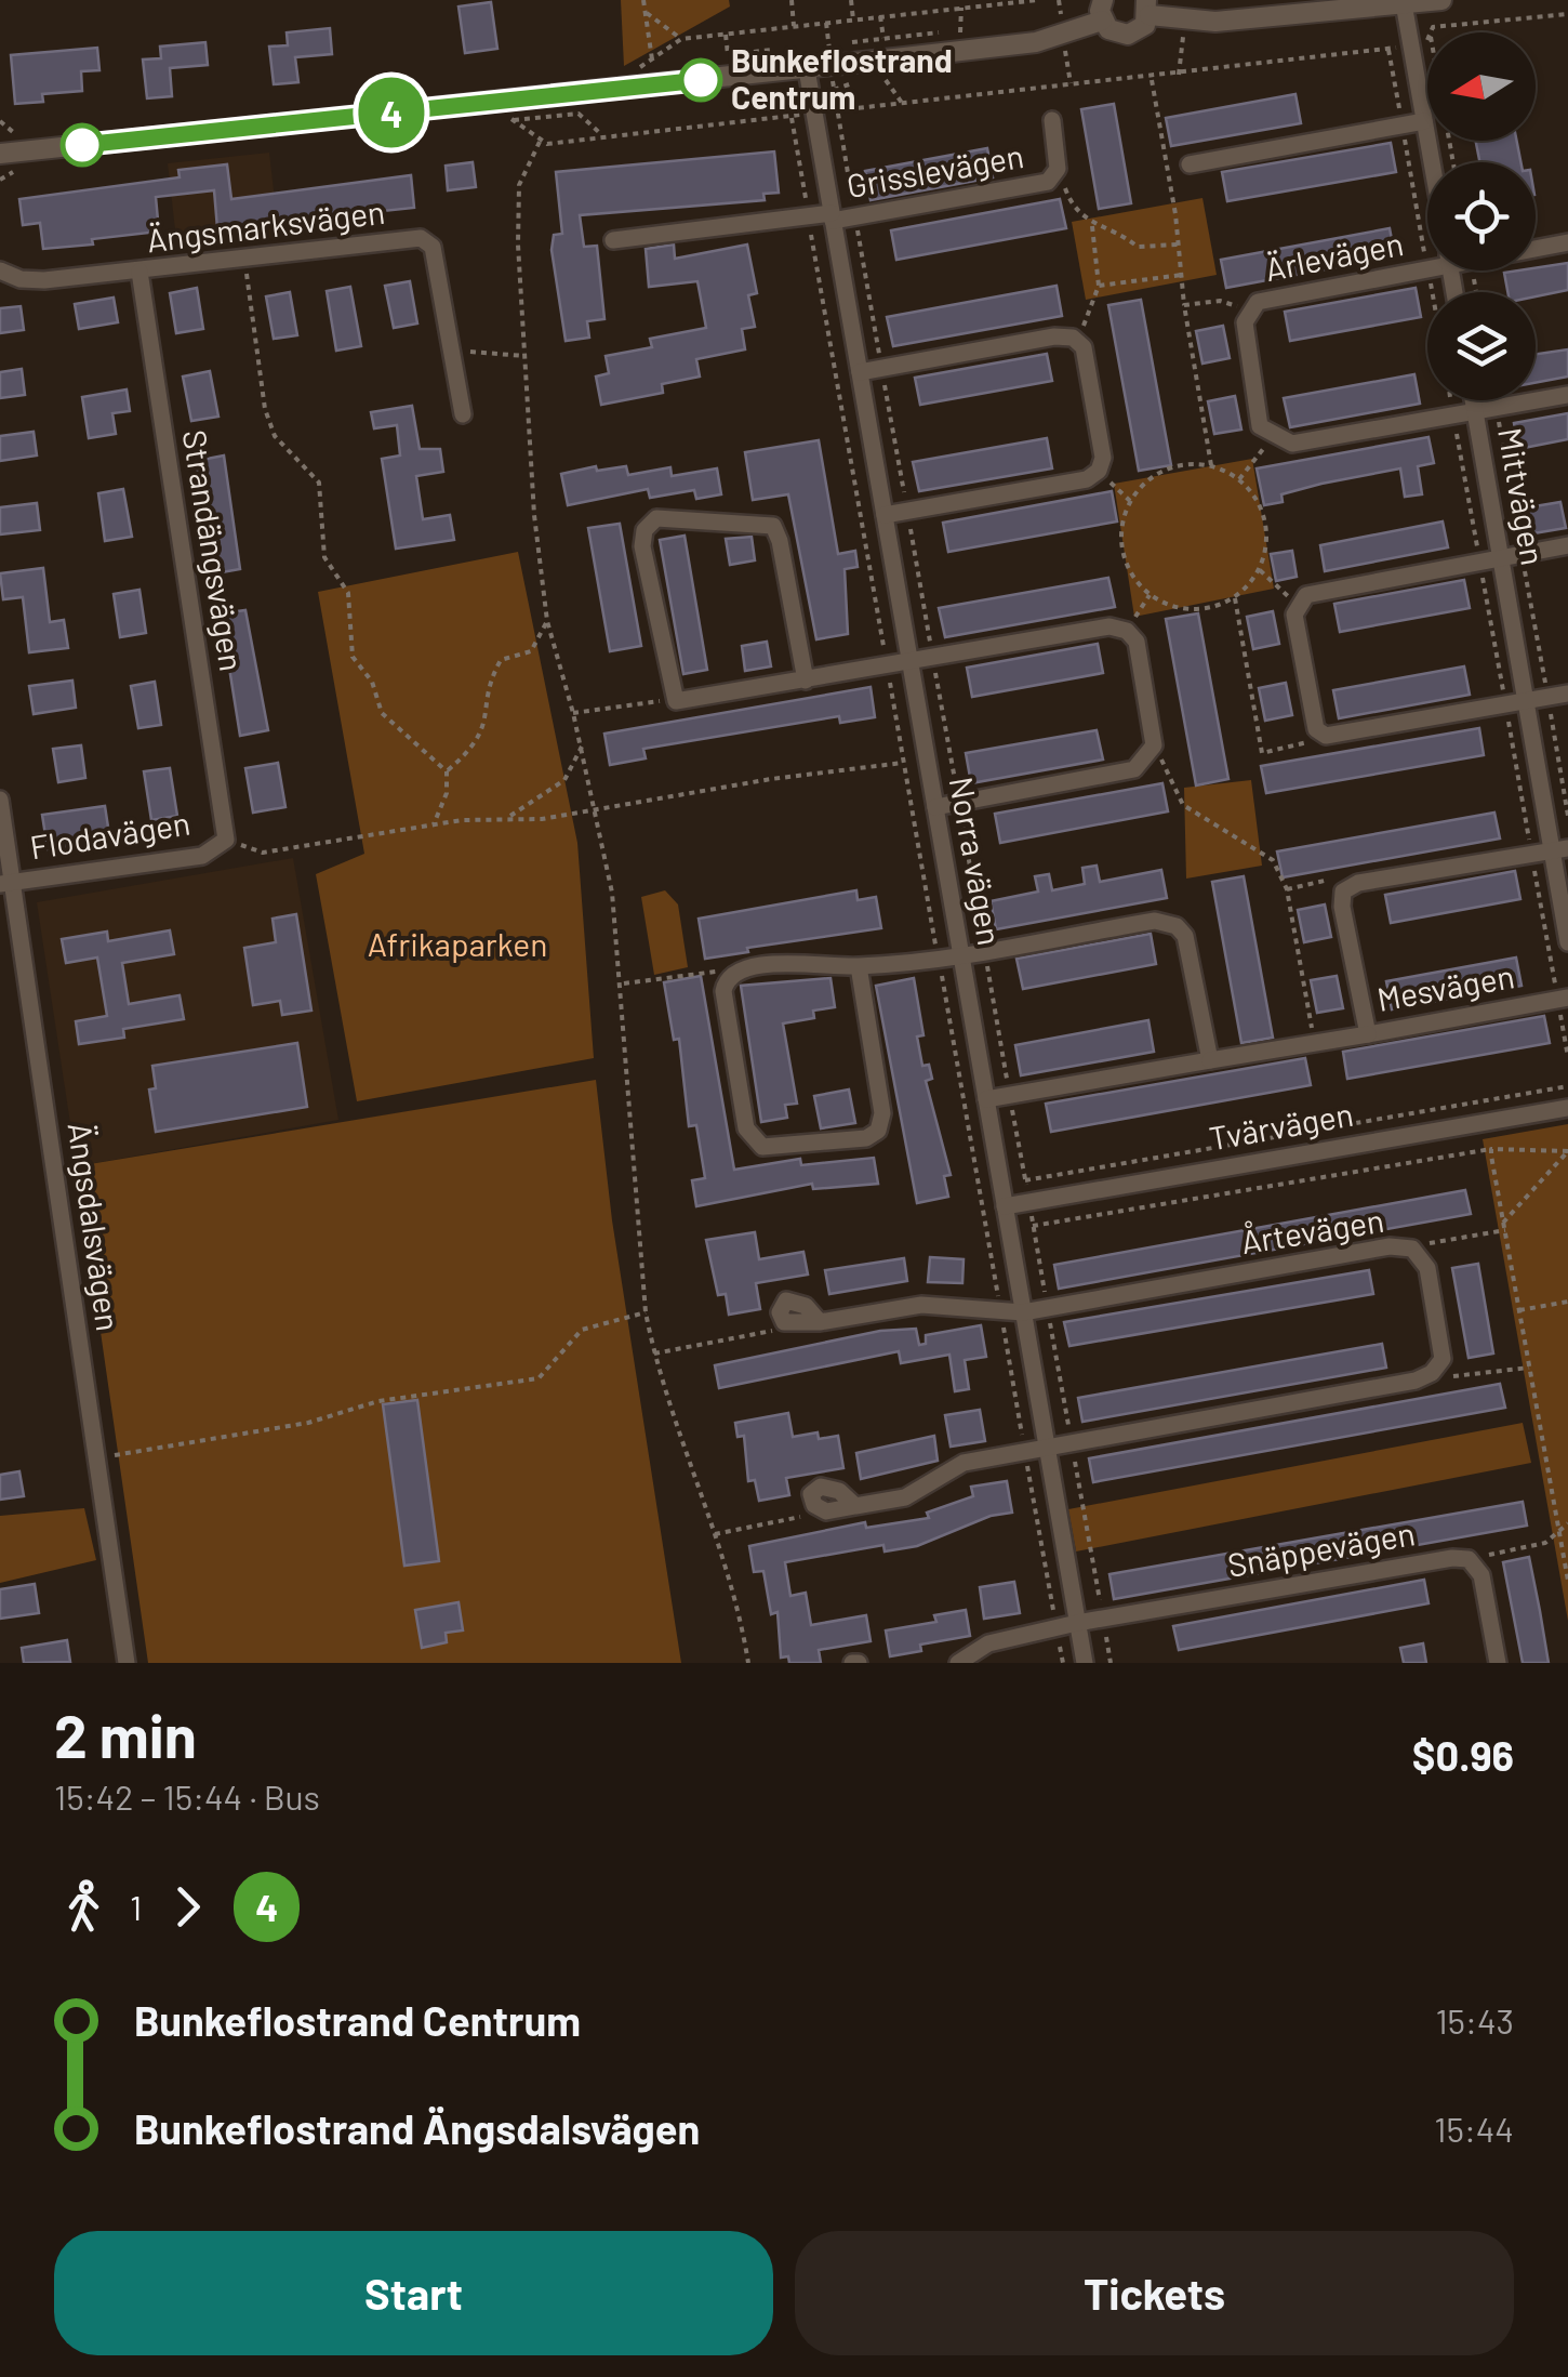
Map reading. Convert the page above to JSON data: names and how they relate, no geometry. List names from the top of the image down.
{
  "streets": {
    "street": [
      "Grisslevägen",
      "Ängsmarksvägen",
      "Ärlevägen",
      "Mittvägen",
      "Strandängsvägen",
      "Flodavägen",
      "Norra vägen",
      "Mesvägen",
      "Tvärvägen",
      "Ängsdalsvägen",
      "Årtevägen",
      "Snäppevägen"
    ]
  },
  "crossings": [
    ["Grisslevägen", "Norra vägen"],
    ["Ängsmarksvägen", "Strandängsvägen"],
    ["Strandängsvägen", "Flodavägen"],
    ["Flodavägen", "Ängsdalsvägen"],
    ["Norra vägen", "Tvärvägen"],
    ["Norra vägen", "Årtevägen"],
    ["Norra vägen", "Snäppevägen"]
  ],
  "parks": ["Afrikaparken"],
  "places": ["Bunkeflostrand Centrum"],
  "lines": ["bus line 4"],
  "north": "left",
  "page": {
    "on_map": "4",
    "heading": ["2 min", "15:42 – 15:44 · Bus", "$0.96"],
    "legs": ["1", "4"],
    "list": [
      {
        "name": "Bunkeflostrand Centrum",
        "value": "15:43"
      },
      {
        "name": "Bunkeflostrand Ängsdalsvägen",
        "value": "15:44"
      }
    ],
    "buttons": ["Start", "Tickets"]
  }
}
